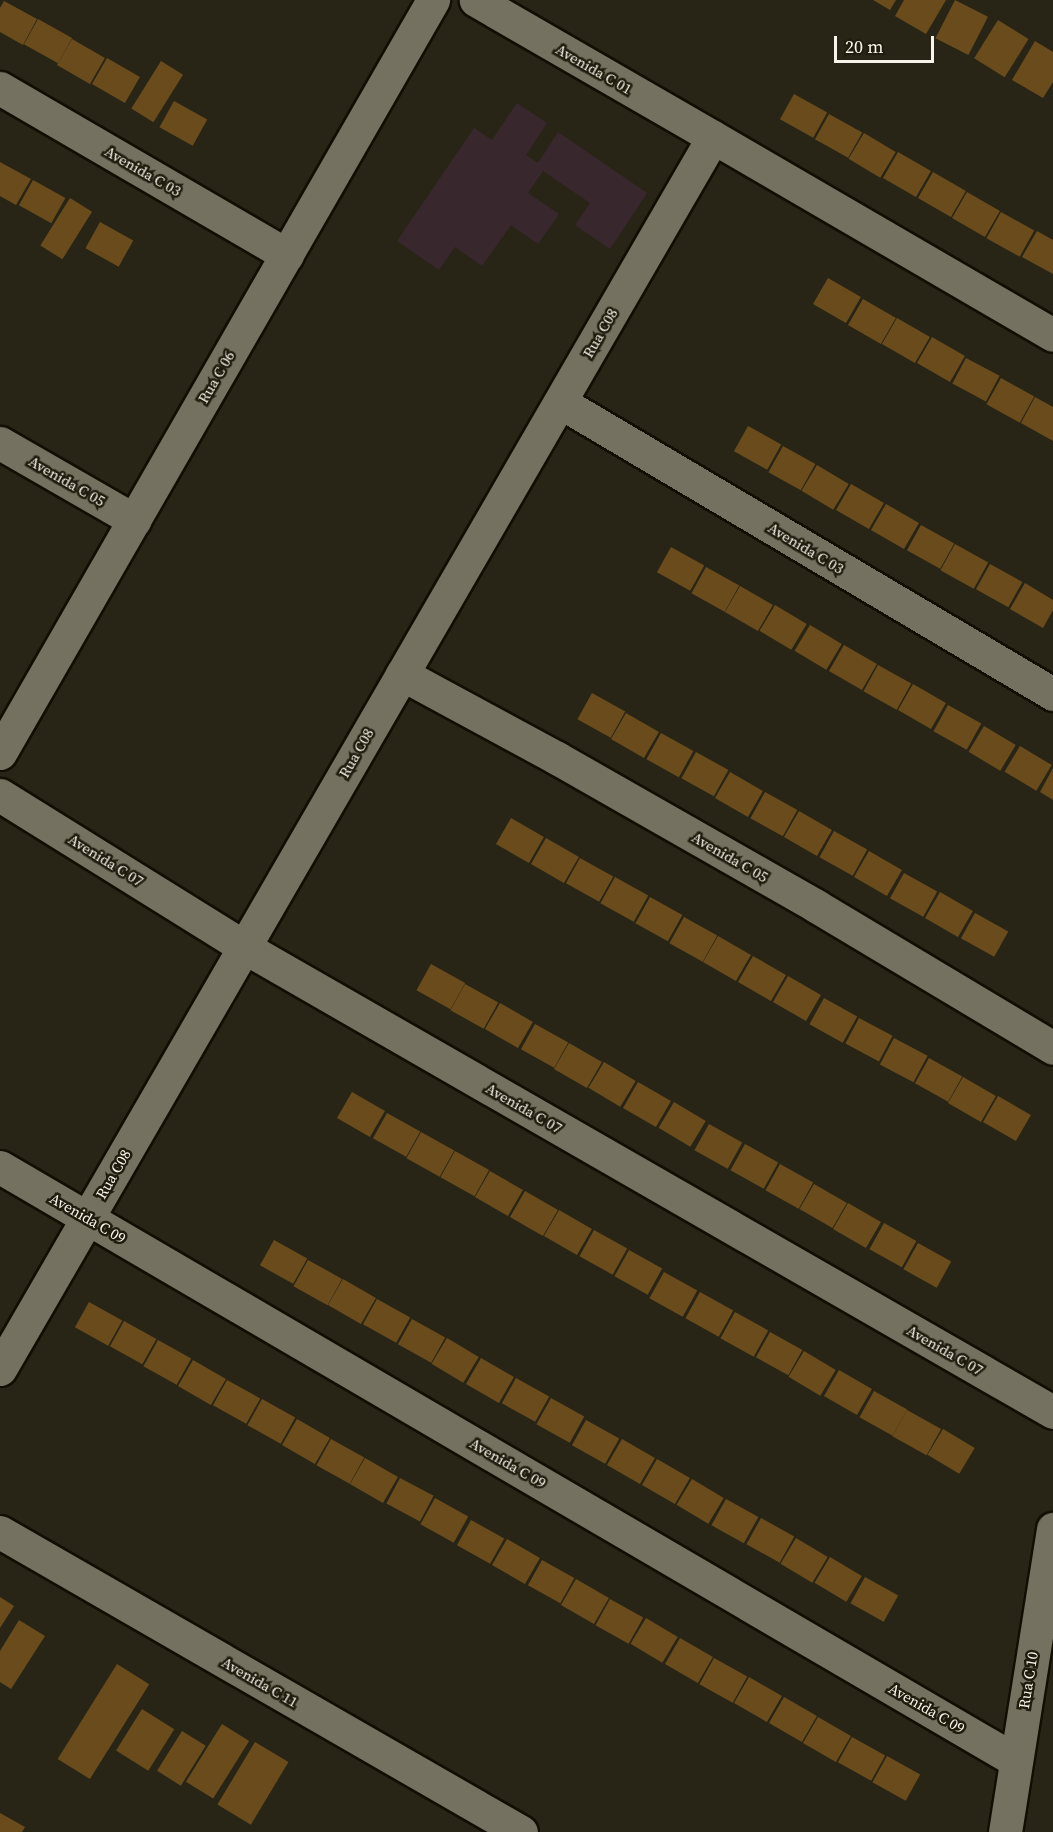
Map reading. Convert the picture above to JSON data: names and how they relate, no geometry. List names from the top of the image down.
{
  "streets": {
    "street": [
      "Avenida C 01",
      "Avenida C 03",
      "Rua C08",
      "Rua C 06",
      "Avenida C 05",
      "Avenida C 07",
      "Avenida C 09",
      "Rua C 10",
      "Avenida C 11"
    ]
  },
  "crossings": [
    ["Avenida C 01", "Rua C08"],
    ["Avenida C 03", "Rua C08"],
    ["Avenida C 03", "Rua C 06"],
    ["Rua C08", "Avenida C 05"],
    ["Rua C08", "Avenida C 07"],
    ["Rua C08", "Avenida C 09"],
    ["Rua C 06", "Avenida C 05"],
    ["Avenida C 09", "Rua C 10"]
  ],
  "scale_bar": "20 m"
}
